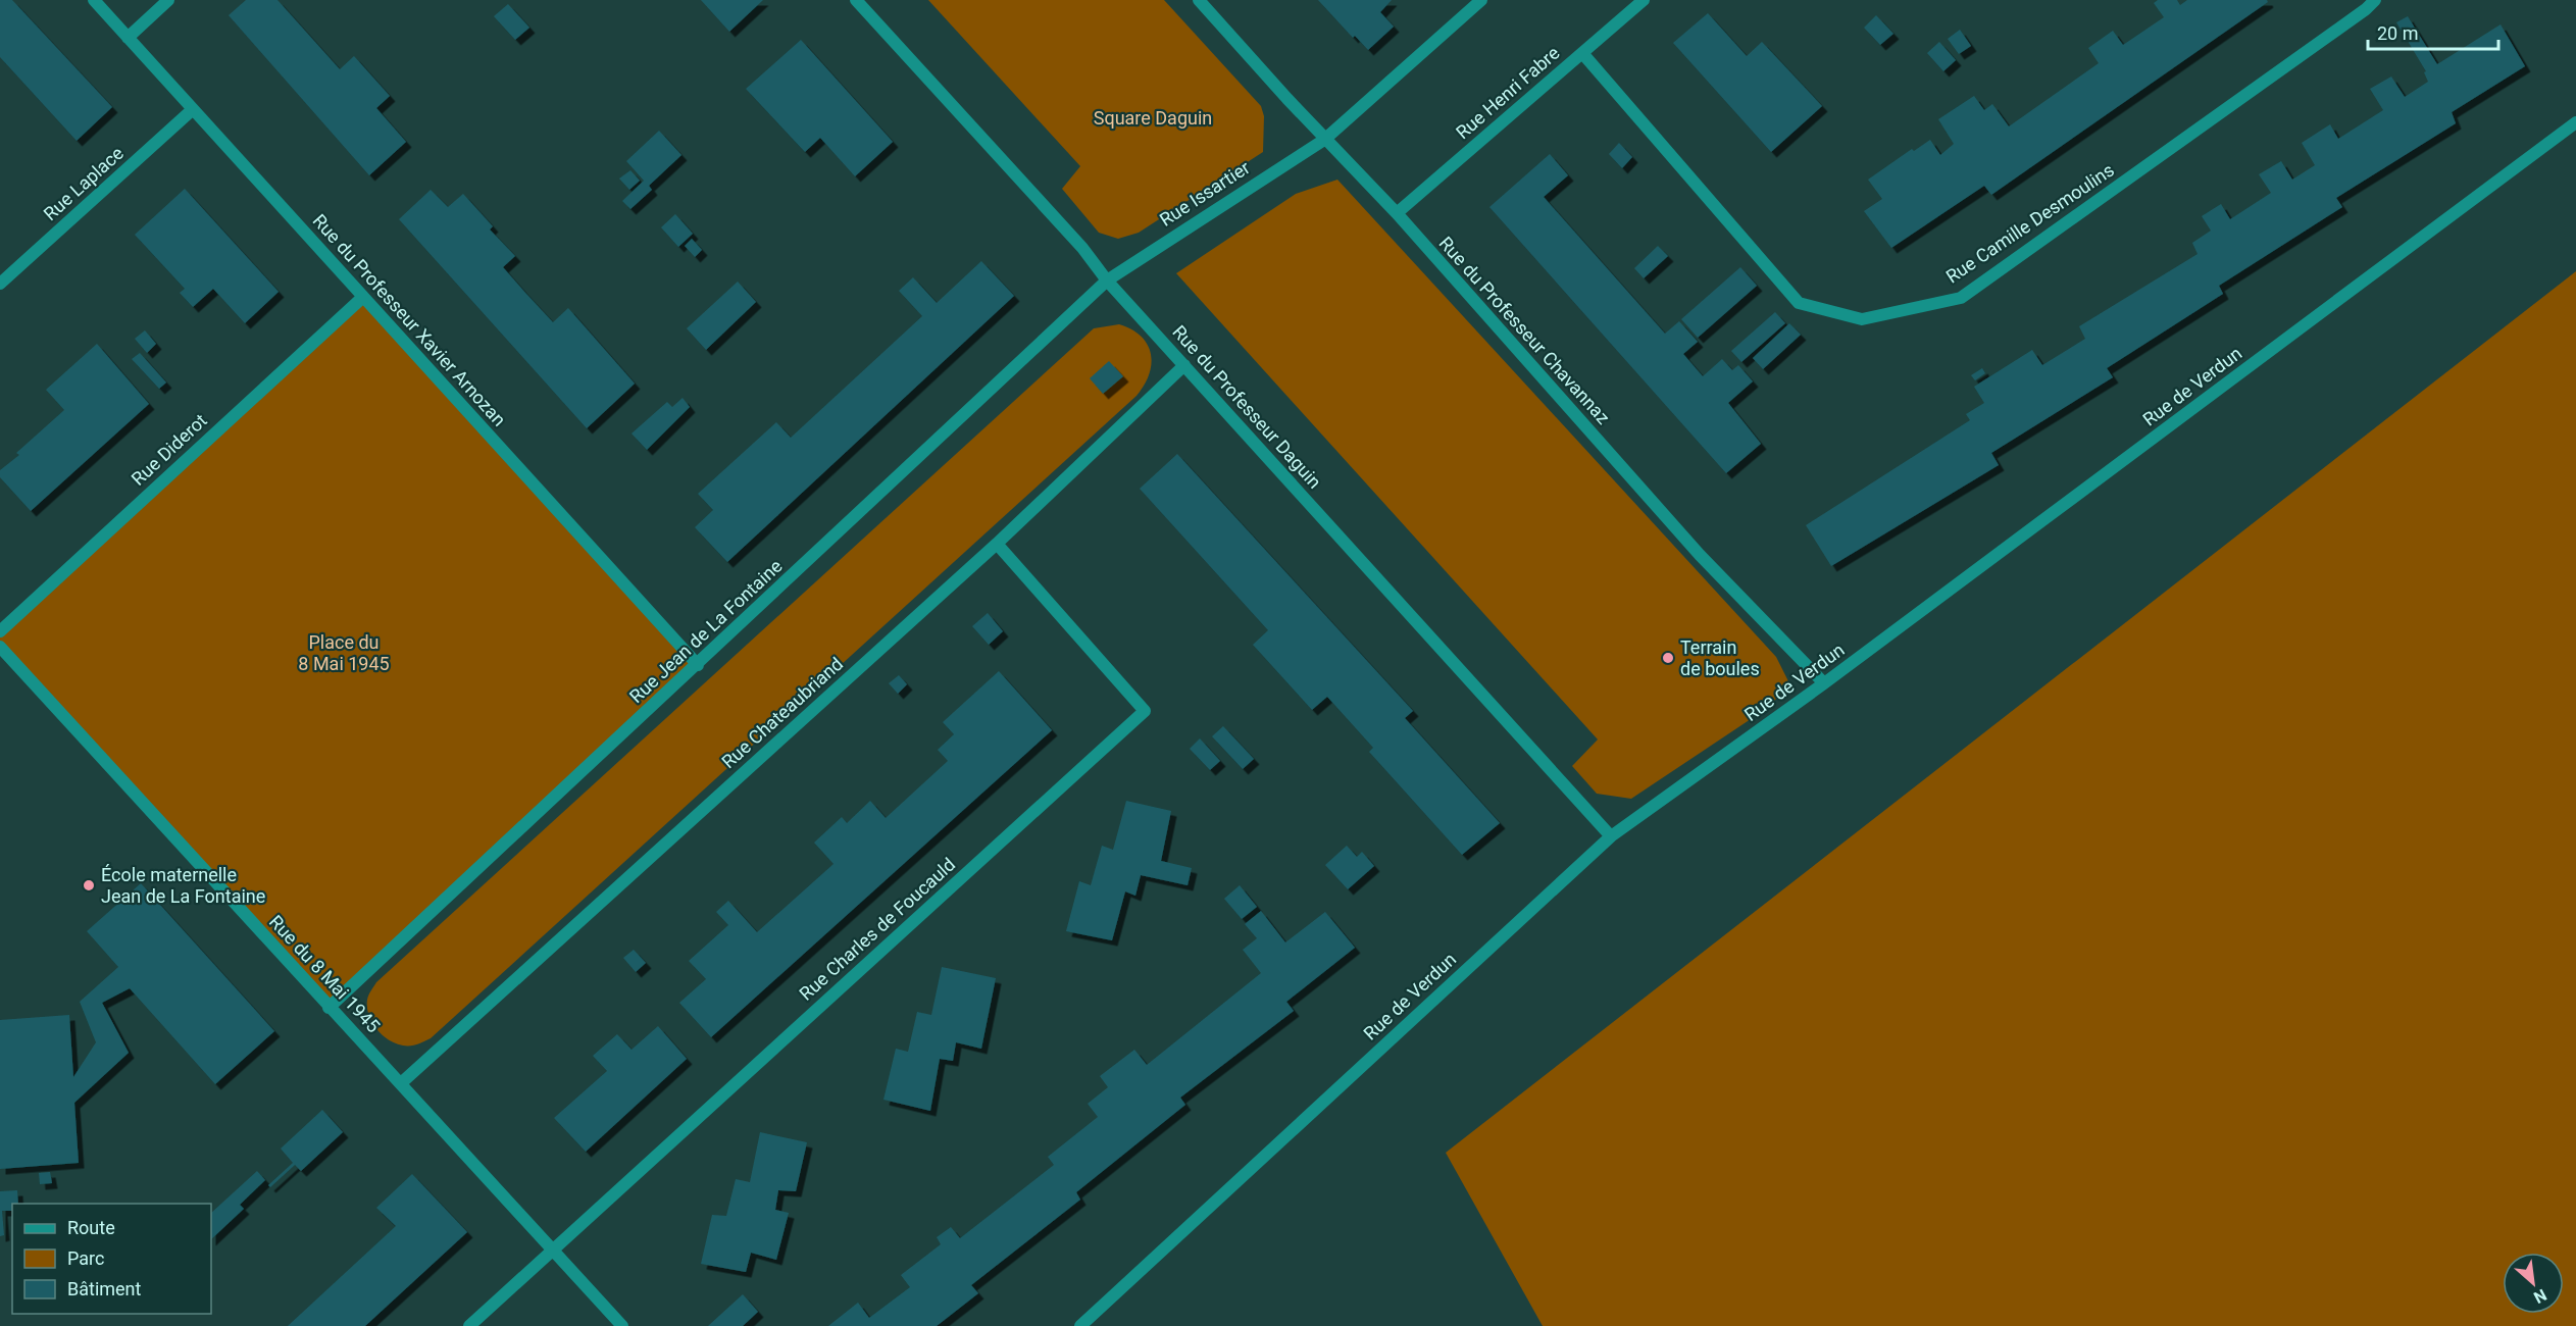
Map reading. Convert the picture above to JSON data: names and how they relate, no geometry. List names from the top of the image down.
{
  "streets": {
    "street": [
      "Rue Henri Fabre",
      "Rue Laplace",
      "Rue Issartier",
      "Rue Camille Desmoulins",
      "Rue du Professeur Xavier Arnozan",
      "Rue du Professeur Chavannaz",
      "Rue de Verdun",
      "Rue du Professeur Daguin",
      "Rue Diderot",
      "Rue Jean de La Fontaine",
      "Rue Chateaubriand",
      "Rue Charles de Foucauld",
      "Rue du 8 Mai 1945"
    ]
  },
  "crossings": [
    ["Rue Henri Fabre", "Rue Camille Desmoulins"],
    ["Rue Henri Fabre", "Rue du Professeur Chavannaz"],
    ["Rue Laplace", "Rue du Professeur Xavier Arnozan"],
    ["Rue Issartier", "Rue du Professeur Chavannaz"],
    ["Rue Issartier", "Rue du Professeur Daguin"],
    ["Rue Issartier", "Rue Jean de La Fontaine"],
    ["Rue du Professeur Xavier Arnozan", "Rue Diderot"],
    ["Rue du Professeur Xavier Arnozan", "Rue Jean de La Fontaine"],
    ["Rue du Professeur Chavannaz", "Rue de Verdun"],
    ["Rue de Verdun", "Rue du Professeur Daguin"],
    ["Rue du Professeur Daguin", "Rue Jean de La Fontaine"],
    ["Rue du Professeur Daguin", "Rue Chateaubriand"],
    ["Rue Jean de La Fontaine", "Rue du 8 Mai 1945"],
    ["Rue Chateaubriand", "Rue Charles de Foucauld"],
    ["Rue Chateaubriand", "Rue du 8 Mai 1945"],
    ["Rue Charles de Foucauld", "Rue du 8 Mai 1945"]
  ],
  "parks": ["Square Daguin", "Place du 8 Mai 1945"],
  "places": ["Terrain de boules", "École maternelle Jean de La Fontaine"],
  "legend": ["Route", "Parc", "Bâtiment"],
  "scale_bar": "20 m",
  "north": "bottom right"
}
